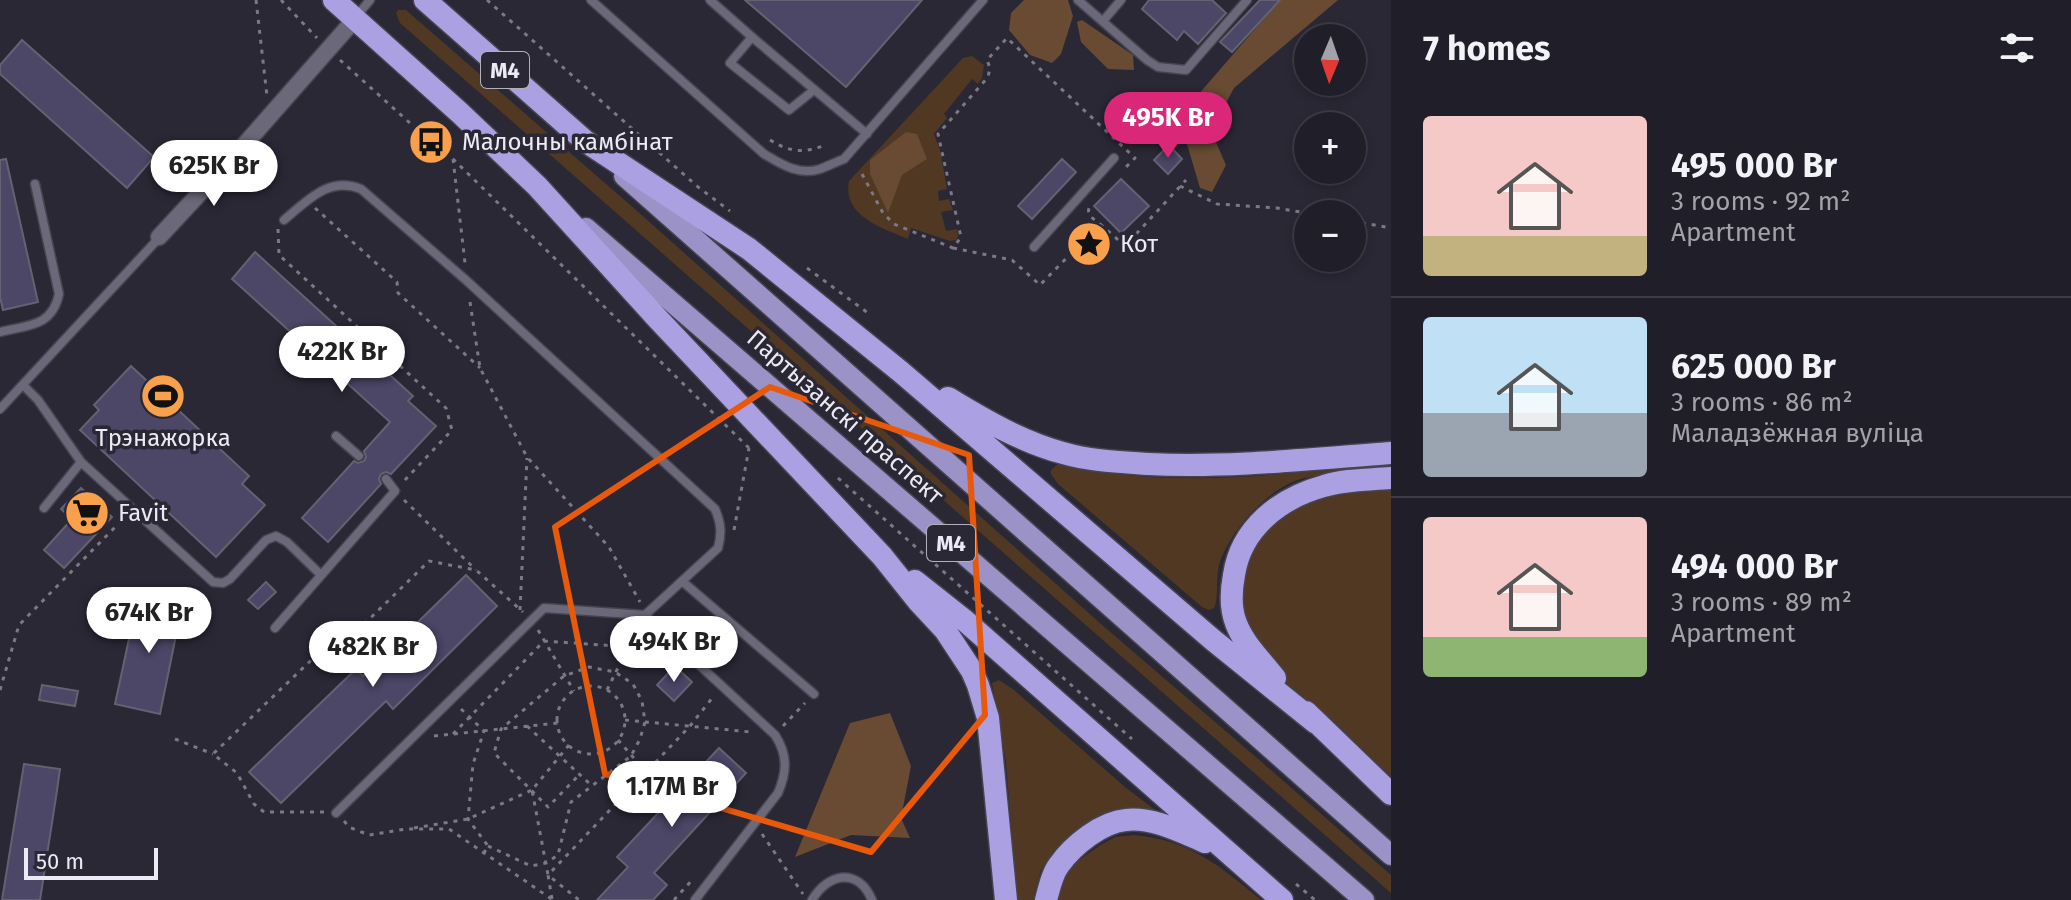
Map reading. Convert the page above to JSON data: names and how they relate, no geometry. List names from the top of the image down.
{
  "streets": {
    "highway": ["М4", "Партызанскі праспект"]
  },
  "places": {
    "bus stop": ["Малочны камбінат"],
    "place": ["Кот"],
    "sports": ["Трэнажорка"],
    "supermarket": ["Favit"]
  },
  "scale_bar": "50 m",
  "north": "bottom",
  "page": {
    "heading": "7 homes",
    "map_buttons": ["+", "−"],
    "price": [
      "495K Br",
      "625K Br",
      "422K Br",
      "674K Br",
      "494K Br",
      "482K Br",
      "1.17M Br"
    ],
    "list": [
      {
        "name": "495 000 Br",
        "note": "3 rooms · 92 m² · Apartment"
      },
      {
        "name": "625 000 Br",
        "note": "3 rooms · 86 m² · Маладзёжная вуліца"
      },
      {
        "name": "494 000 Br",
        "note": "3 rooms · 89 m² · Apartment"
      }
    ],
    "scale": "50 m"
  }
}
